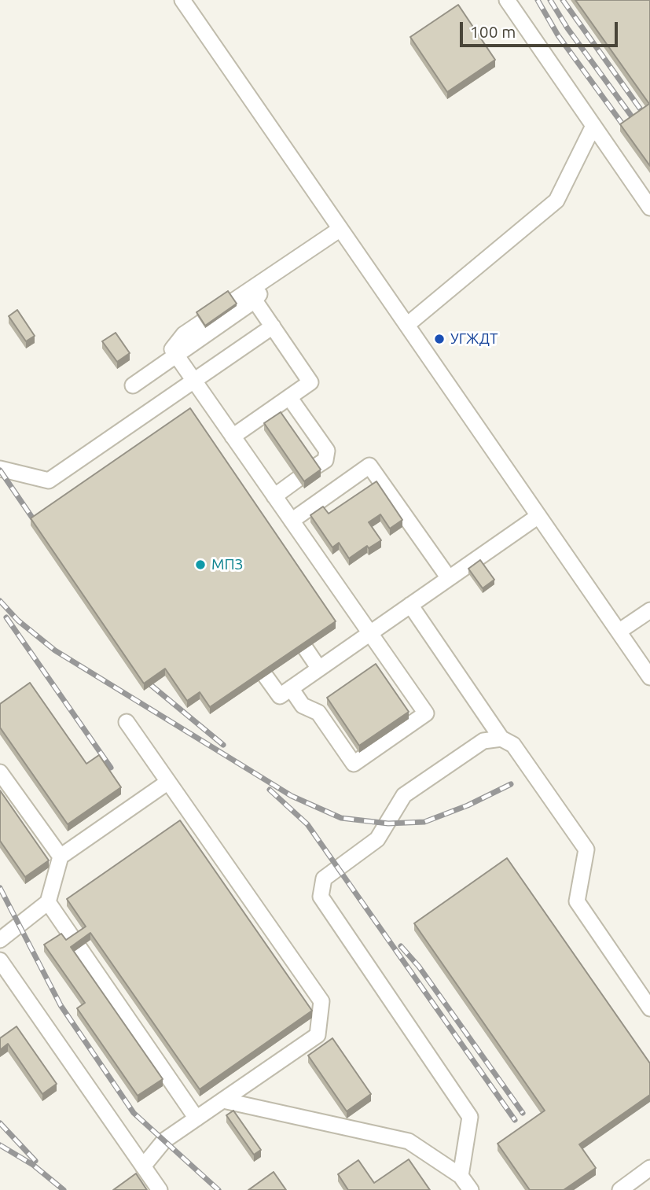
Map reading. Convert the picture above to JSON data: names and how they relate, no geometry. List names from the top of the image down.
{
  "places": ["УГЖДТ", "МПЗ"],
  "scale_bar": "100 m"
}
